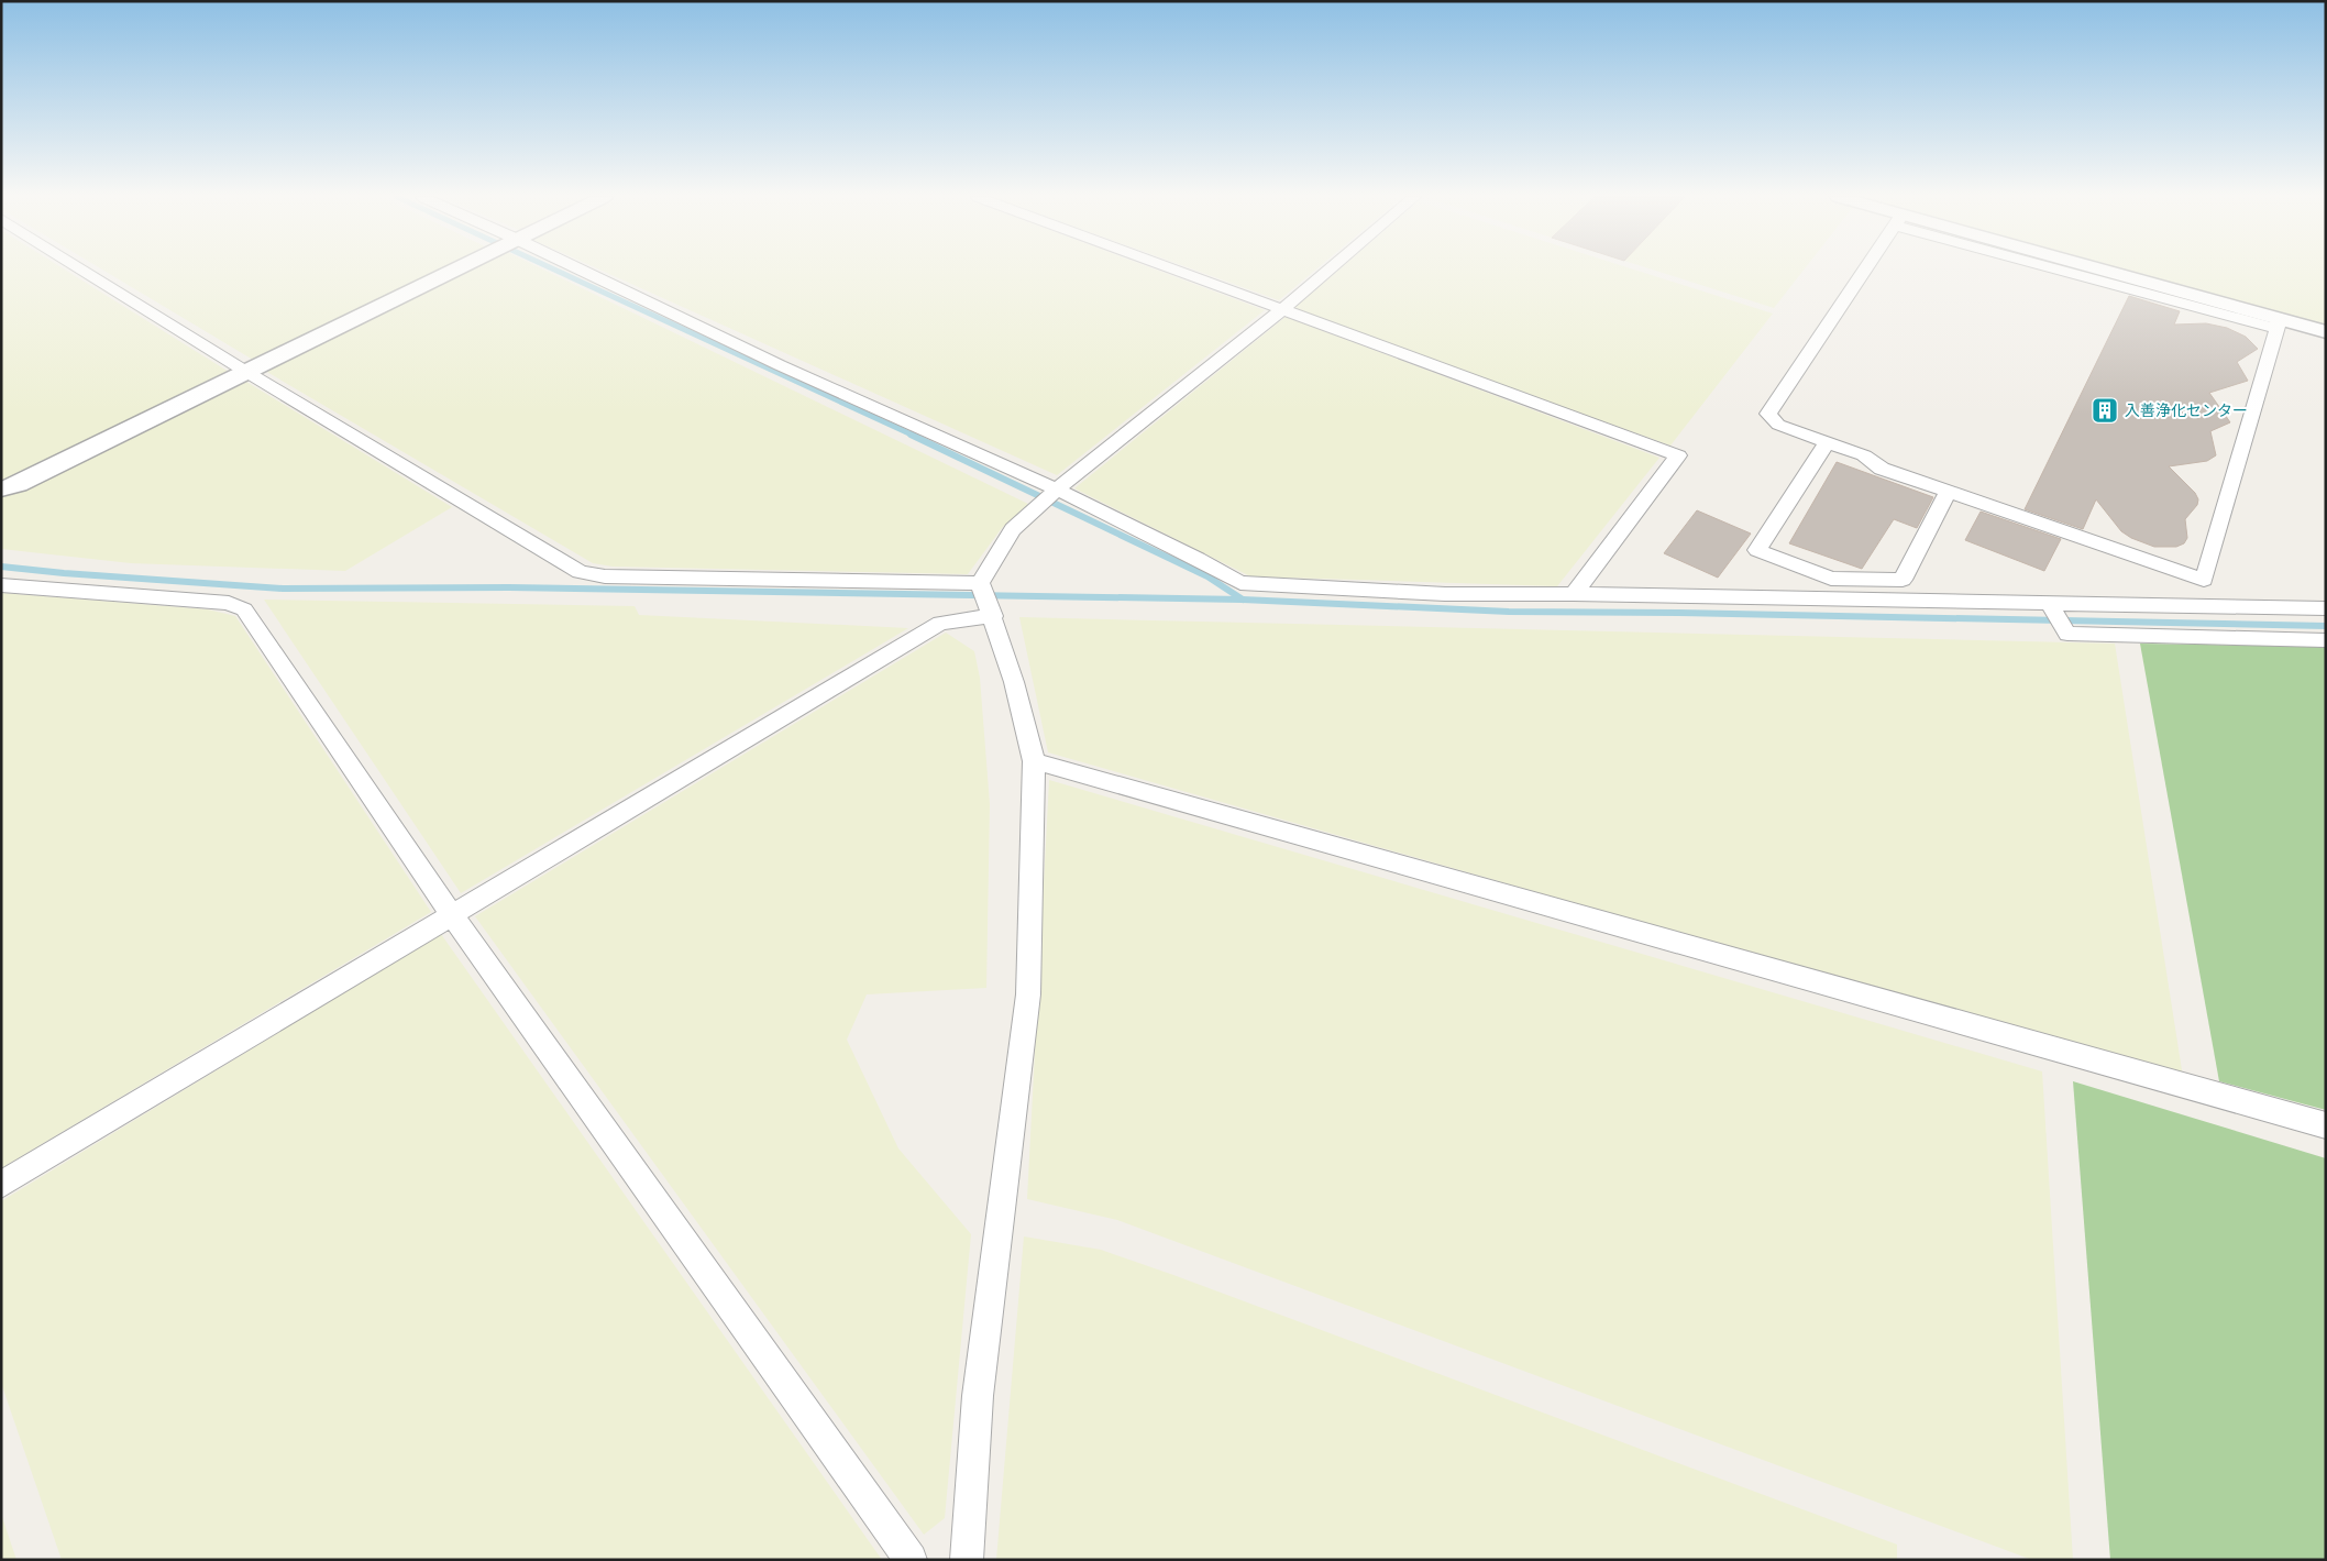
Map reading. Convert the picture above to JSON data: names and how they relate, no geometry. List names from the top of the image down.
{
  "places": {
    "building": ["入善浄化センター"]
  }
}
